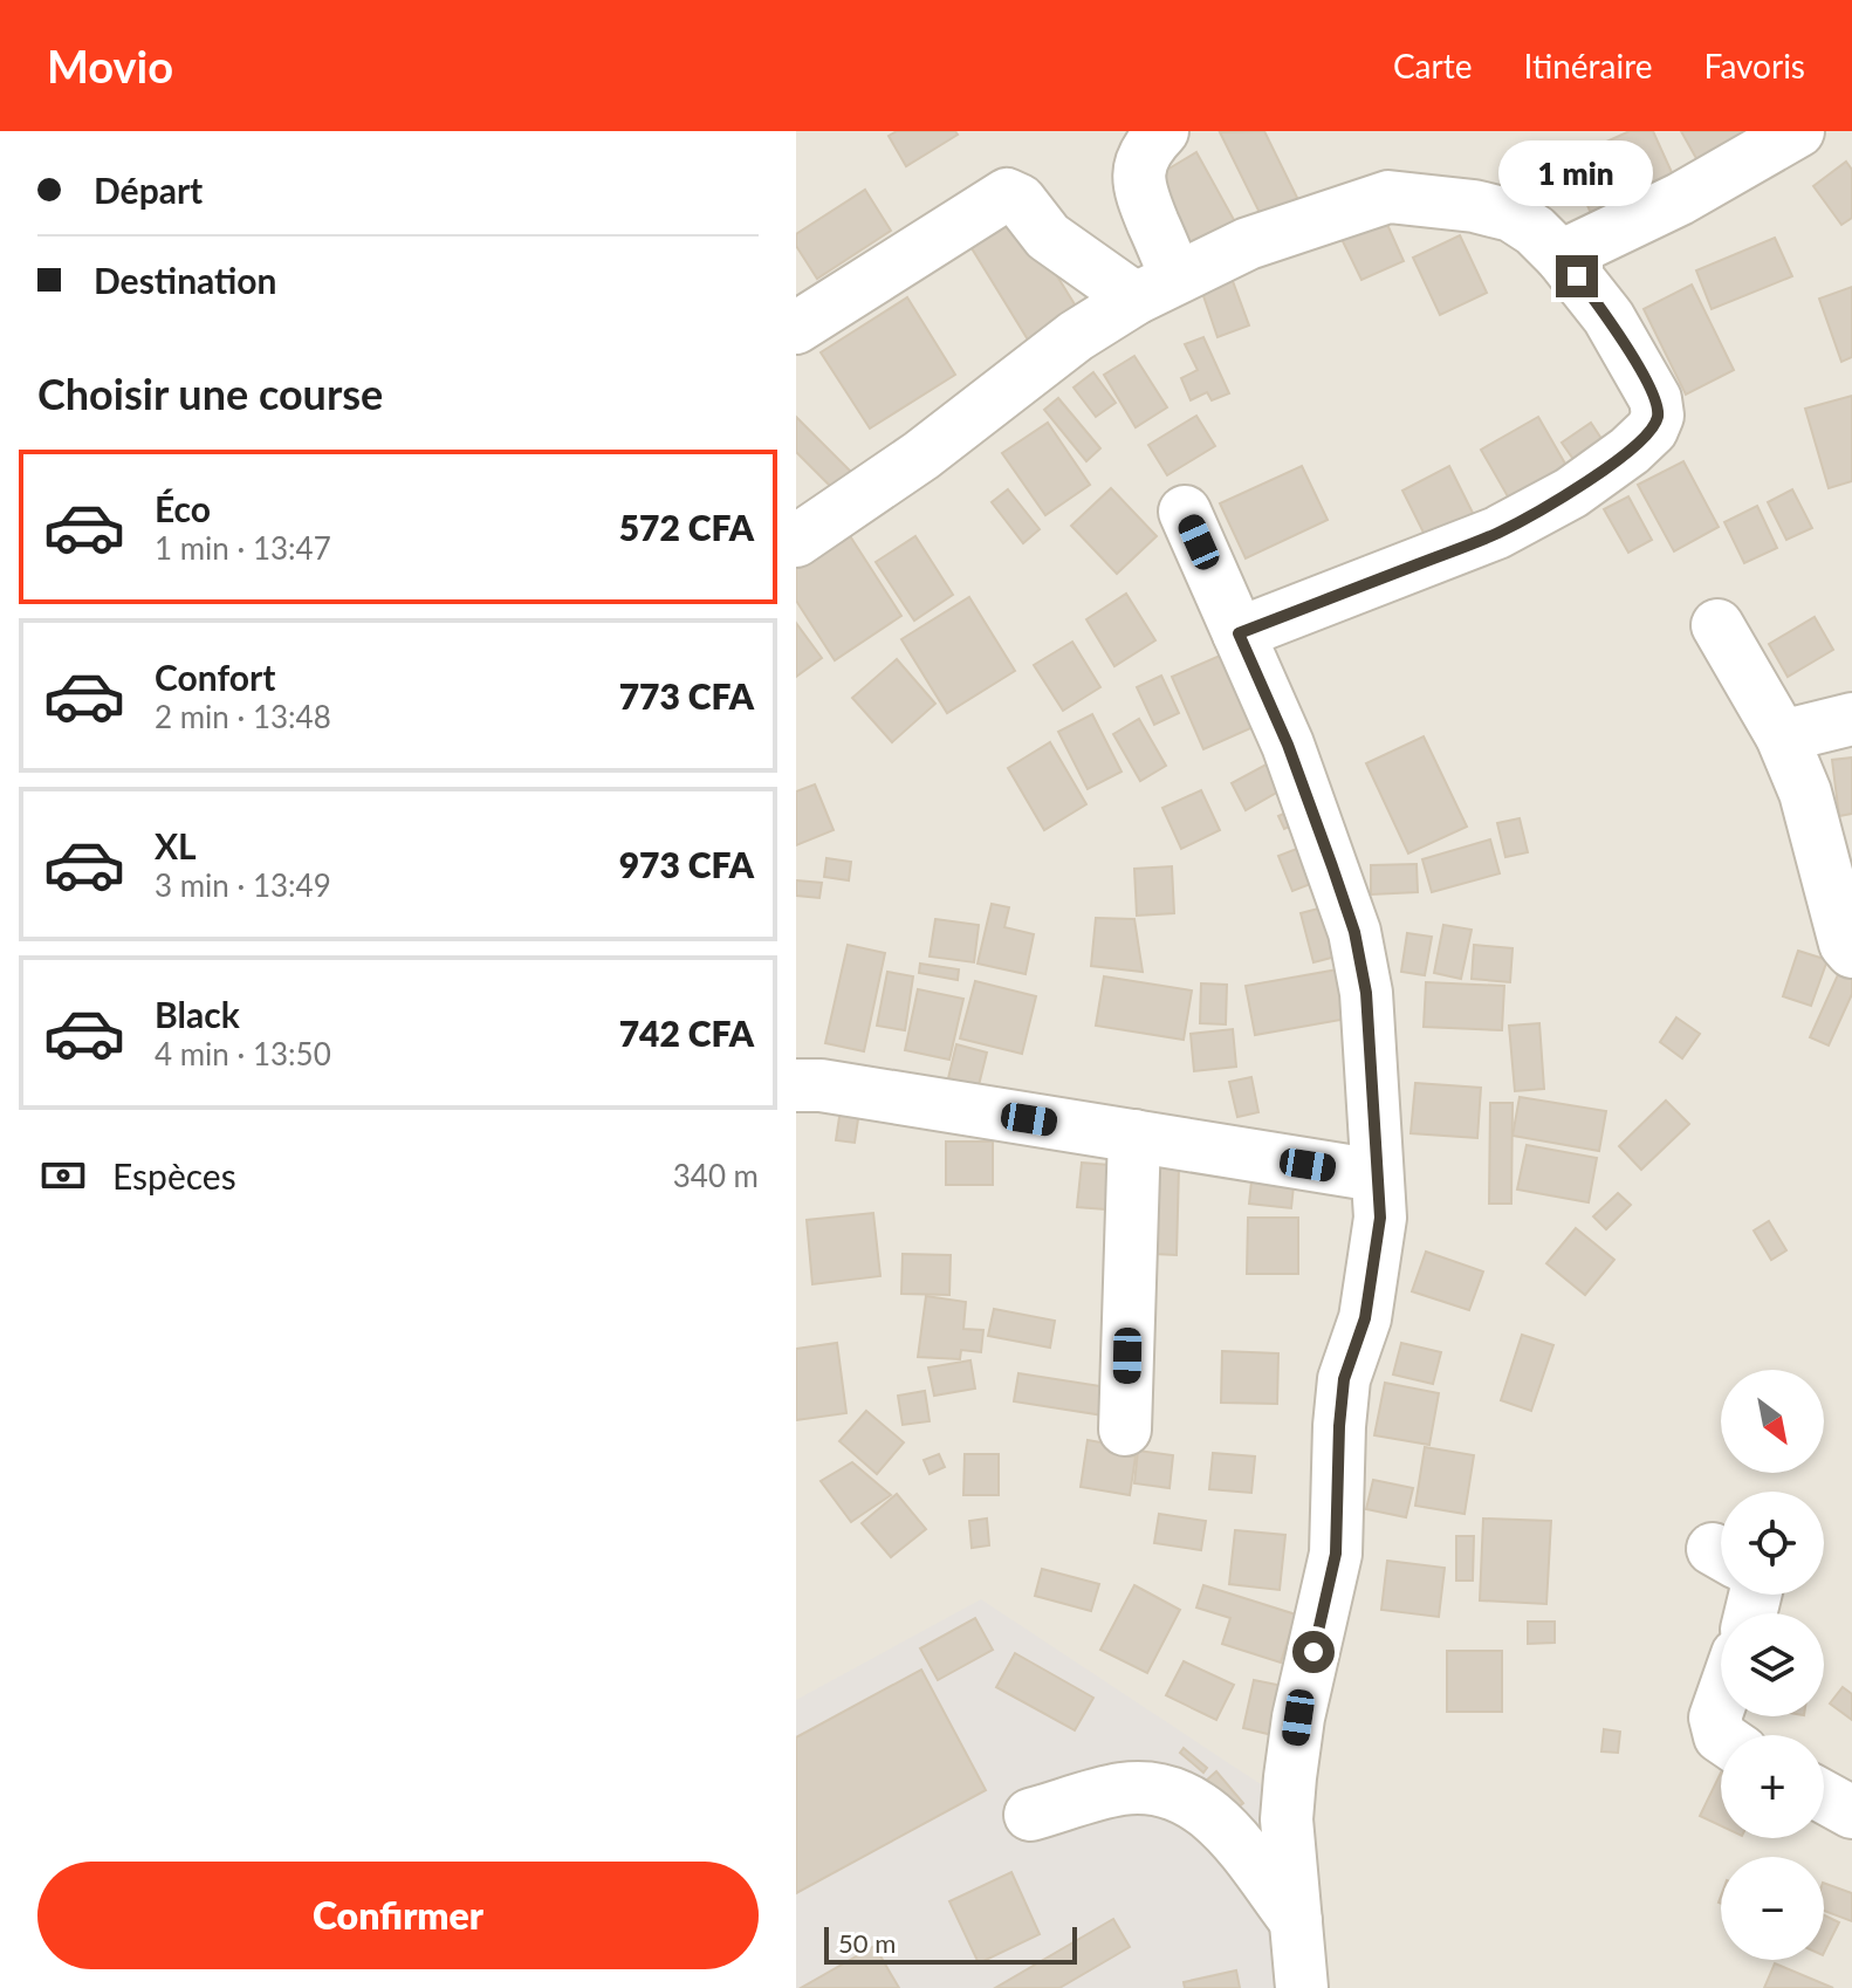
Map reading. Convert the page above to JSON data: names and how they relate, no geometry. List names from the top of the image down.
{
  "scale_bar": "50 m",
  "north": "bottom right",
  "page": {
    "header": "Movio",
    "nav": ["Carte", "Itinéraire", "Favoris"],
    "banner": ["Départ", "Destination"],
    "bubble": "1 min",
    "heading": "Choisir une course",
    "list": [
      {
        "name": "Éco",
        "note": "1 min · 13:47",
        "value": "572 CFA"
      },
      {
        "name": "Confort",
        "note": "2 min · 13:48",
        "value": "773 CFA"
      },
      {
        "name": "XL",
        "note": "3 min · 13:49",
        "value": "973 CFA"
      },
      {
        "name": "Black",
        "note": "4 min · 13:50",
        "value": "742 CFA"
      }
    ],
    "pay": ["Espèces", "340 m"],
    "map_buttons": ["+", "−"],
    "buttons": "Confirmer",
    "scale": "50 m"
  }
}
